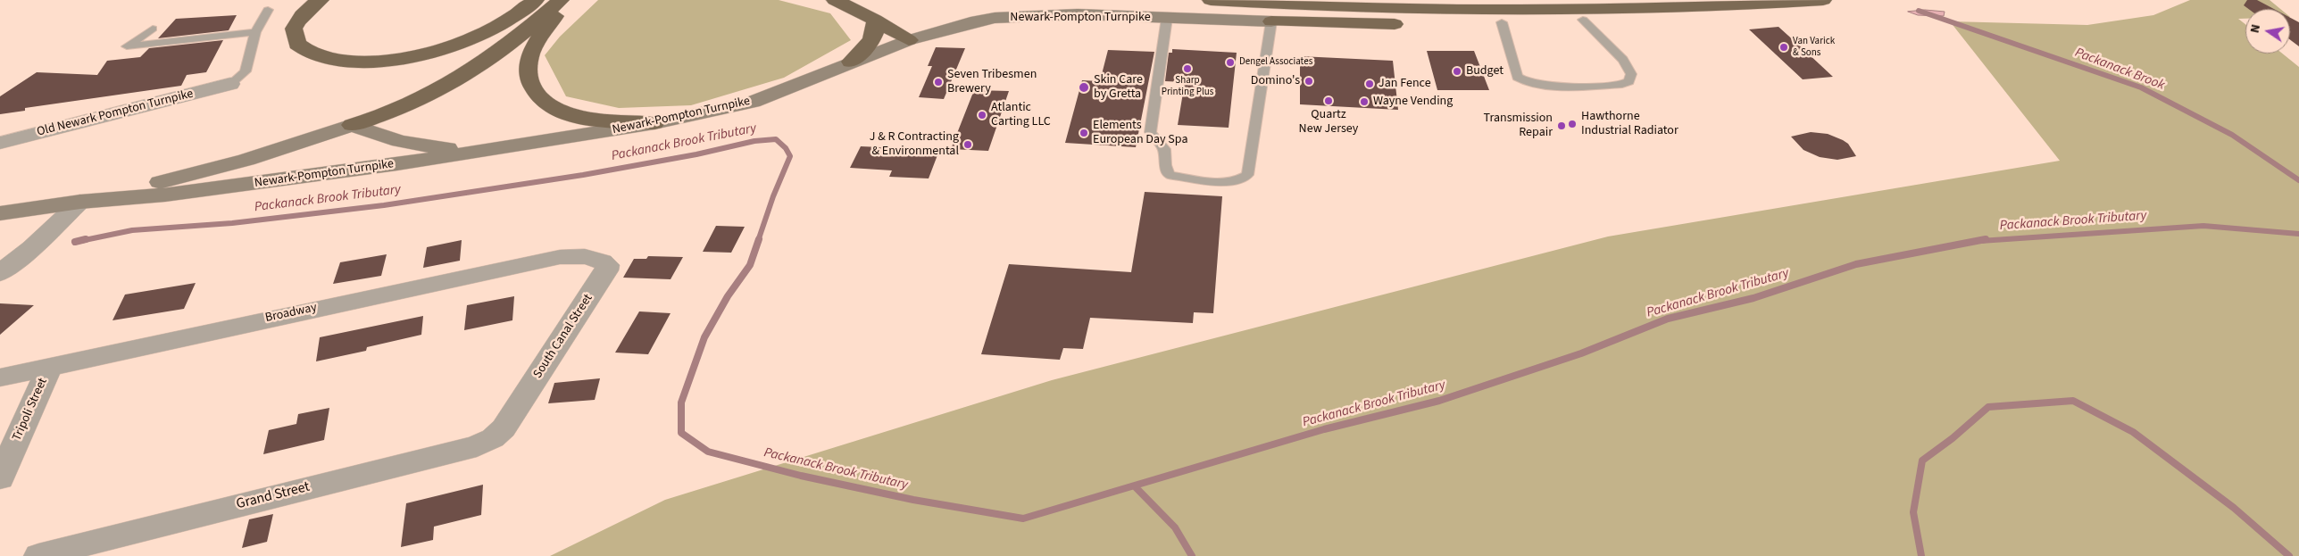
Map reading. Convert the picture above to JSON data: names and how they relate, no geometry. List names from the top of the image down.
{
  "streets": {
    "main road": ["Newark-Pompton Turnpike"],
    "street": [
      "Old Newark Pompton Turnpike",
      "Broadway",
      "South Canal Street",
      "Tripoli Street",
      "Grand Street"
    ]
  },
  "crossings": [
    ["Broadway", "South Canal Street"],
    ["Broadway", "Tripoli Street"],
    ["South Canal Street", "Grand Street"]
  ],
  "water": ["Packanack Brook", "Packanack Brook Tributary"],
  "places": [
    "Van Varick & Sons",
    "Dengel Associates",
    "Sharp Printing Plus",
    "Budget",
    "Domino's",
    "Seven Tribesmen Brewery",
    "Jan Fence",
    "Skin Care by Gretta",
    "Quartz New Jersey",
    "Wayne Vending",
    "Atlantic Carting LLC",
    "Hawthorne Industrial Radiator",
    "Transmission Repair",
    "Elements European Day Spa",
    "J & R Contracting & Environmental"
  ],
  "north": "left"
}
